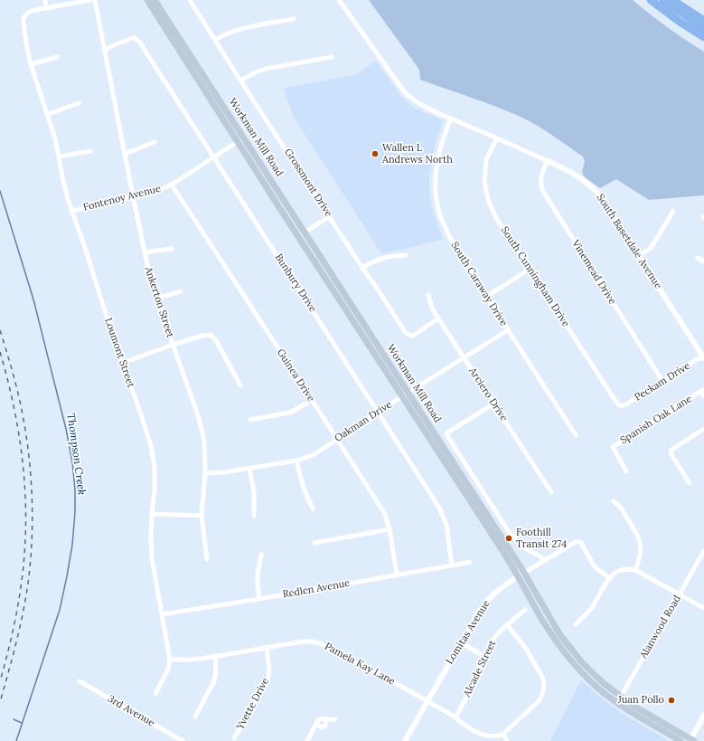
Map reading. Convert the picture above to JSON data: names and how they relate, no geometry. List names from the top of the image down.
{
  "streets": {
    "main road": ["Workman Mill Road"],
    "street": [
      "Grossmont Drive",
      "Fontenoy Avenue",
      "South Basetdale Avenue",
      "Vinemead Drive",
      "South Cunningham Drive",
      "Bunbury Drive",
      "South Caraway Drive",
      "Ankerton Street",
      "Loumont Street",
      "Guinea Drive",
      "Peckam Drive",
      "Arciero Drive",
      "Spanish Oak Lane",
      "Oakman Drive",
      "Redlen Avenue",
      "Alanwood Road",
      "Lomitas Avenue",
      "Pamela Kay Lane",
      "Alcade Street",
      "Yvette Drive",
      "3rd Avenue"
    ]
  },
  "crossings": [
    ["Workman Mill Road", "Fontenoy Avenue"],
    ["Workman Mill Road", "Oakman Drive"],
    ["Workman Mill Road", "Alanwood Road"],
    ["Workman Mill Road", "Lomitas Avenue"],
    ["Grossmont Drive", "Arciero Drive"],
    ["Fontenoy Avenue", "Bunbury Drive"],
    ["Fontenoy Avenue", "Ankerton Street"],
    ["Fontenoy Avenue", "Loumont Street"],
    ["Fontenoy Avenue", "Guinea Drive"],
    ["South Basetdale Avenue", "Vinemead Drive"],
    ["South Basetdale Avenue", "South Cunningham Drive"],
    ["South Basetdale Avenue", "South Caraway Drive"],
    ["South Basetdale Avenue", "Peckam Drive"],
    ["Vinemead Drive", "Peckam Drive"],
    ["South Cunningham Drive", "Peckam Drive"],
    ["Bunbury Drive", "Ankerton Street"],
    ["Bunbury Drive", "Oakman Drive"],
    ["Bunbury Drive", "Redlen Avenue"],
    ["South Caraway Drive", "Oakman Drive"],
    ["Ankerton Street", "Oakman Drive"],
    ["Loumont Street", "Redlen Avenue"],
    ["Loumont Street", "Pamela Kay Lane"],
    ["Guinea Drive", "Oakman Drive"],
    ["Guinea Drive", "Redlen Avenue"],
    ["Arciero Drive", "Oakman Drive"],
    ["Lomitas Avenue", "Pamela Kay Lane"],
    ["Pamela Kay Lane", "Alcade Street"],
    ["Pamela Kay Lane", "Yvette Drive"]
  ],
  "water": ["Thompson Creek"],
  "places": ["Wallen L Andrews North", "Foothill Transit 274", "Juan Pollo"]
}
